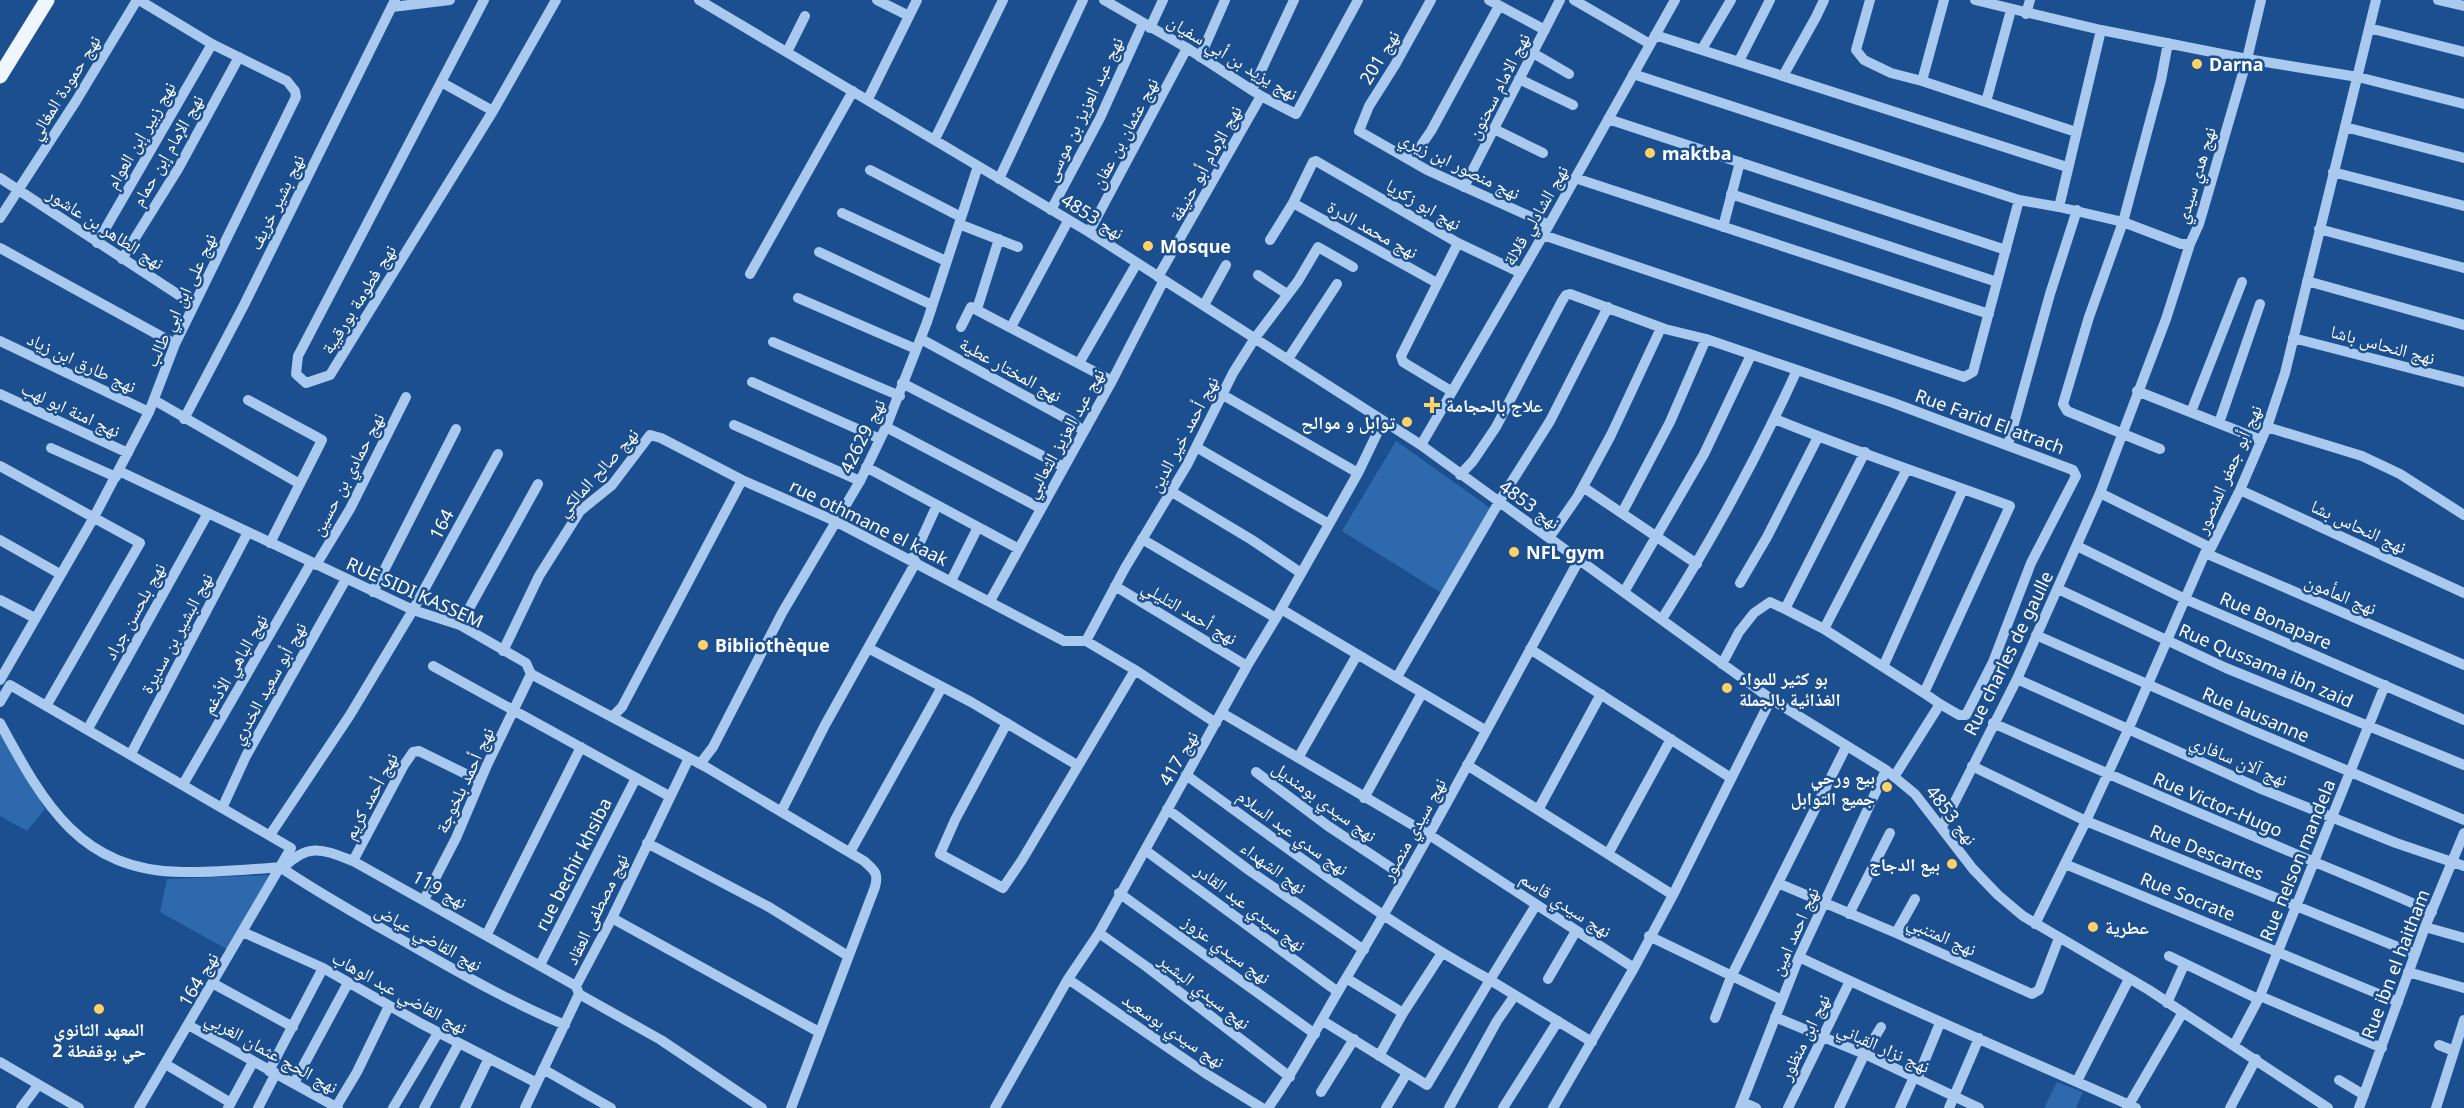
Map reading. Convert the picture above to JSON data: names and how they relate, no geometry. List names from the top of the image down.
{
  "streets": {
    "street": [
      "نهج يزيد بن أبي سفيان",
      "نهج 201",
      "نهج الامام سحنون",
      "نهج حمودة المغالي",
      "نهج عبد العزيز بن موسى",
      "نهج عثمان بن عفان",
      "نهج زبير إبن العوام",
      "نهج الإمام إبن حمام",
      "نهج الإمام أبو حنيفة",
      "نهج منصور ابن زيري",
      "نهج هدي سيدي",
      "نهج بشير خريف",
      "نهج ابو زكريا",
      "نهج الشادلي قلالة",
      "نهج 4853",
      "نهج الطاهر بن عاشور",
      "نهج محمد الدرة",
      "نهج فطومة بورقيبة",
      "نهج على ابن ابي طالب",
      "نهج النحاس باشا",
      "نهج طارق ابن زياد",
      "نهج المختار عطية",
      "نهج امنة ابو لهب",
      "Rue Farid El atrach",
      "نهج عبد العزيز الثعالبي",
      "نهج أحمد خير الدين",
      "نهج 42629",
      "نهج أبو جعفر المنصور",
      "نهج صالح المالكي",
      "نهج حمادي بن حسين",
      "rue othmane el kaak",
      "164",
      "نهج النحاس بشا",
      "RUE SIDI KASSEM",
      "نهج المأمون",
      "نهج بلحسن جراد",
      "نهج أحمد التليلي",
      "Rue Bonapare",
      "نهج البشير بن سديرة",
      "Rue charles de gaulle",
      "نهج الباهي الأدغم",
      "Rue Qussama ibn zaid",
      "نهج أبو سعيد الخدري",
      "Rue lausanne",
      "نهج 417",
      "نهج آلان سافاري",
      "نهج أحمد بلخوجة",
      "نهج أحمد كريم",
      "نهج سيدي بومنديل",
      "Rue Victor-Hugo",
      "نهج سيدي منصور",
      "نهج سدي عبد السلام",
      "Rue Descartes",
      "Rue nelson mandela",
      "rue bechir khsiba",
      "نهج الشهداء",
      "نهج 119",
      "Rue Socrate",
      "نهج سيدي قاسم",
      "نهج سيدي عبد القادر",
      "نهج مصطفى العقاد",
      "نهج احمد امين",
      "نهج المتنبي",
      "نهج القاضي عياض",
      "نهج سيدي عزوز",
      "Rue ibn el haitham",
      "نهج 164",
      "نهج سيدي البشير",
      "نهج القاضي عبد الوهاب",
      "نهج سيدي بوسعيد",
      "نهج ابن منظور",
      "نهج نزار القباني",
      "نهج الحج عثمان الغربي"
    ]
  },
  "crossings": [
    ["نهج يزيد بن أبي سفيان", "نهج عبد العزيز بن موسى"],
    ["نهج يزيد بن أبي سفيان", "نهج عثمان بن عفان"],
    ["نهج يزيد بن أبي سفيان", "نهج الإمام أبو حنيفة"],
    ["نهج 201", "نهج منصور ابن زيري"],
    ["نهج الامام سحنون", "نهج منصور ابن زيري"],
    ["نهج حمودة المغالي", "نهج الطاهر بن عاشور"],
    ["نهج حمودة المغالي", "نهج على ابن ابي طالب"],
    ["نهج عبد العزيز بن موسى", "نهج 4853"],
    ["نهج عثمان بن عفان", "نهج 4853"],
    ["نهج زبير إبن العوام", "نهج الطاهر بن عاشور"],
    ["نهج زبير إبن العوام", "نهج على ابن ابي طالب"],
    ["نهج الإمام إبن حمام", "نهج الطاهر بن عاشور"],
    ["نهج الإمام إبن حمام", "نهج على ابن ابي طالب"],
    ["نهج الإمام أبو حنيفة", "نهج 4853"],
    ["نهج الإمام أبو حنيفة", "نهج عبد العزيز الثعالبي"],
    ["نهج منصور ابن زيري", "نهج هدي سيدي"],
    ["نهج منصور ابن زيري", "نهج الشادلي قلالة"],
    ["نهج هدي سيدي", "نهج الشادلي قلالة"],
    ["نهج هدي سيدي", "Rue charles de gaulle"],
    ["نهج ابو زكريا", "نهج الشادلي قلالة"],
    ["نهج ابو زكريا", "نهج محمد الدرة"],
    ["نهج الشادلي قلالة", "نهج 4853"],
    ["نهج 4853", "Rue Farid El atrach"],
    ["نهج 4853", "نهج عبد العزيز الثعالبي"],
    ["نهج 4853", "نهج أحمد خير الدين"],
    ["نهج 4853", "نهج 42629"],
    ["نهج 4853", "نهج أبو جعفر المنصور"],
    ["نهج 4853", "Rue charles de gaulle"],
    ["نهج 4853", "نهج 417"],
    ["نهج 4853", "نهج سيدي منصور"],
    ["نهج 4853", "Rue nelson mandela"],
    ["نهج 4853", "نهج احمد امين"],
    ["نهج 4853", "نهج المتنبي"],
    ["نهج الطاهر بن عاشور", "نهج على ابن ابي طالب"],
    ["نهج على ابن ابي طالب", "نهج طارق ابن زياد"],
    ["نهج على ابن ابي طالب", "نهج امنة ابو لهب"],
    ["نهج على ابن ابي طالب", "RUE SIDI KASSEM"],
    ["نهج النحاس باشا", "نهج أبو جعفر المنصور"],
    ["نهج المختار عطية", "نهج عبد العزيز الثعالبي"],
    ["نهج المختار عطية", "نهج 42629"],
    ["نهج عبد العزيز الثعالبي", "rue othmane el kaak"],
    ["نهج أحمد خير الدين", "rue othmane el kaak"],
    ["نهج أحمد خير الدين", "نهج أحمد التليلي"],
    ["نهج 42629", "rue othmane el kaak"],
    ["نهج 42629", "RUE SIDI KASSEM"],
    ["نهج أبو جعفر المنصور", "نهج النحاس بشا"],
    ["نهج أبو جعفر المنصور", "نهج المأمون"],
    ["نهج أبو جعفر المنصور", "Rue Bonapare"],
    ["نهج أبو جعفر المنصور", "Rue Qussama ibn zaid"],
    ["نهج أبو جعفر المنصور", "Rue lausanne"],
    ["نهج أبو جعفر المنصور", "نهج آلان سافاري"],
    ["نهج أبو جعفر المنصور", "Rue Victor-Hugo"],
    ["نهج أبو جعفر المنصور", "Rue Descartes"],
    ["نهج أبو جعفر المنصور", "Rue Socrate"],
    ["نهج صالح المالكي", "rue othmane el kaak"],
    ["نهج صالح المالكي", "RUE SIDI KASSEM"],
    ["نهج حمادي بن حسين", "RUE SIDI KASSEM"],
    ["نهج حمادي بن حسين", "نهج الباهي الأدغم"],
    ["rue othmane el kaak", "نهج 417"],
    ["rue othmane el kaak", "نهج سيدي قاسم"],
    ["164", "RUE SIDI KASSEM"],
    ["RUE SIDI KASSEM", "نهج بلحسن جراد"],
    ["RUE SIDI KASSEM", "نهج البشير بن سديرة"],
    ["RUE SIDI KASSEM", "نهج الباهي الأدغم"],
    ["RUE SIDI KASSEM", "نهج أبو سعيد الخدري"],
    ["RUE SIDI KASSEM", "نهج أحمد بلخوجة"],
    ["RUE SIDI KASSEM", "نهج مصطفى العقاد"],
    ["نهج المأمون", "Rue charles de gaulle"],
    ["نهج أحمد التليلي", "نهج 417"],
    ["Rue Bonapare", "Rue charles de gaulle"],
    ["Rue Bonapare", "Rue nelson mandela"],
    ["Rue charles de gaulle", "Rue Qussama ibn zaid"],
    ["Rue charles de gaulle", "Rue lausanne"],
    ["Rue charles de gaulle", "نهج آلان سافاري"],
    ["Rue charles de gaulle", "Rue Victor-Hugo"],
    ["Rue charles de gaulle", "Rue Descartes"],
    ["Rue Qussama ibn zaid", "Rue nelson mandela"],
    ["Rue lausanne", "Rue nelson mandela"],
    ["نهج 417", "نهج سدي عبد السلام"],
    ["نهج 417", "نهج الشهداء"],
    ["نهج 417", "نهج سيدي قاسم"],
    ["نهج 417", "نهج سيدي عبد القادر"],
    ["نهج 417", "نهج سيدي عزوز"],
    ["نهج 417", "نهج سيدي البشير"],
    ["نهج 417", "نهج سيدي بوسعيد"],
    ["نهج آلان سافاري", "Rue nelson mandela"],
    ["نهج آلان سافاري", "Rue ibn el haitham"],
    ["نهج أحمد بلخوجة", "نهج أحمد كريم"],
    ["نهج أحمد بلخوجة", "نهج 119"],
    ["نهج أحمد كريم", "نهج 119"],
    ["نهج سيدي بومنديل", "نهج سيدي منصور"],
    ["Rue Victor-Hugo", "Rue nelson mandela"],
    ["Rue Victor-Hugo", "Rue ibn el haitham"],
    ["نهج سيدي منصور", "نهج سدي عبد السلام"],
    ["نهج سيدي منصور", "نهج الشهداء"],
    ["نهج سيدي منصور", "نهج سيدي قاسم"],
    ["نهج سيدي منصور", "نهج سيدي عبد القادر"],
    ["نهج سيدي منصور", "نهج سيدي عزوز"],
    ["نهج سيدي منصور", "نهج سيدي البشير"],
    ["Rue Descartes", "Rue nelson mandela"],
    ["Rue Descartes", "Rue ibn el haitham"],
    ["Rue nelson mandela", "Rue Socrate"],
    ["rue bechir khsiba", "نهج 119"],
    ["نهج 119", "نهج مصطفى العقاد"],
    ["Rue Socrate", "Rue ibn el haitham"],
    ["نهج مصطفى العقاد", "نهج القاضي عياض"],
    ["نهج مصطفى العقاد", "نهج القاضي عبد الوهاب"],
    ["نهج احمد امين", "نهج المتنبي"],
    ["نهج احمد امين", "نهج نزار القباني"],
    ["نهج القاضي عياض", "نهج 164"],
    ["نهج 164", "نهج القاضي عبد الوهاب"],
    ["نهج 164", "نهج الحج عثمان الغربي"],
    ["نهج ابن منظور", "نهج نزار القباني"]
  ],
  "places": {
    "other": [
      "Darna",
      "maktba",
      "Mosque",
      "توابل و موالح",
      "NFL gym",
      "Bibliothèque",
      "بو كثير للمواد الغذائية بالجملة",
      "بيع ورحي جميع التوابل",
      "بيع الدجاج",
      "عطرية",
      "المعهد الثانوي حي بوقفطة 2"
    ],
    "health": ["علاج بالحجامة"]
  }
}
